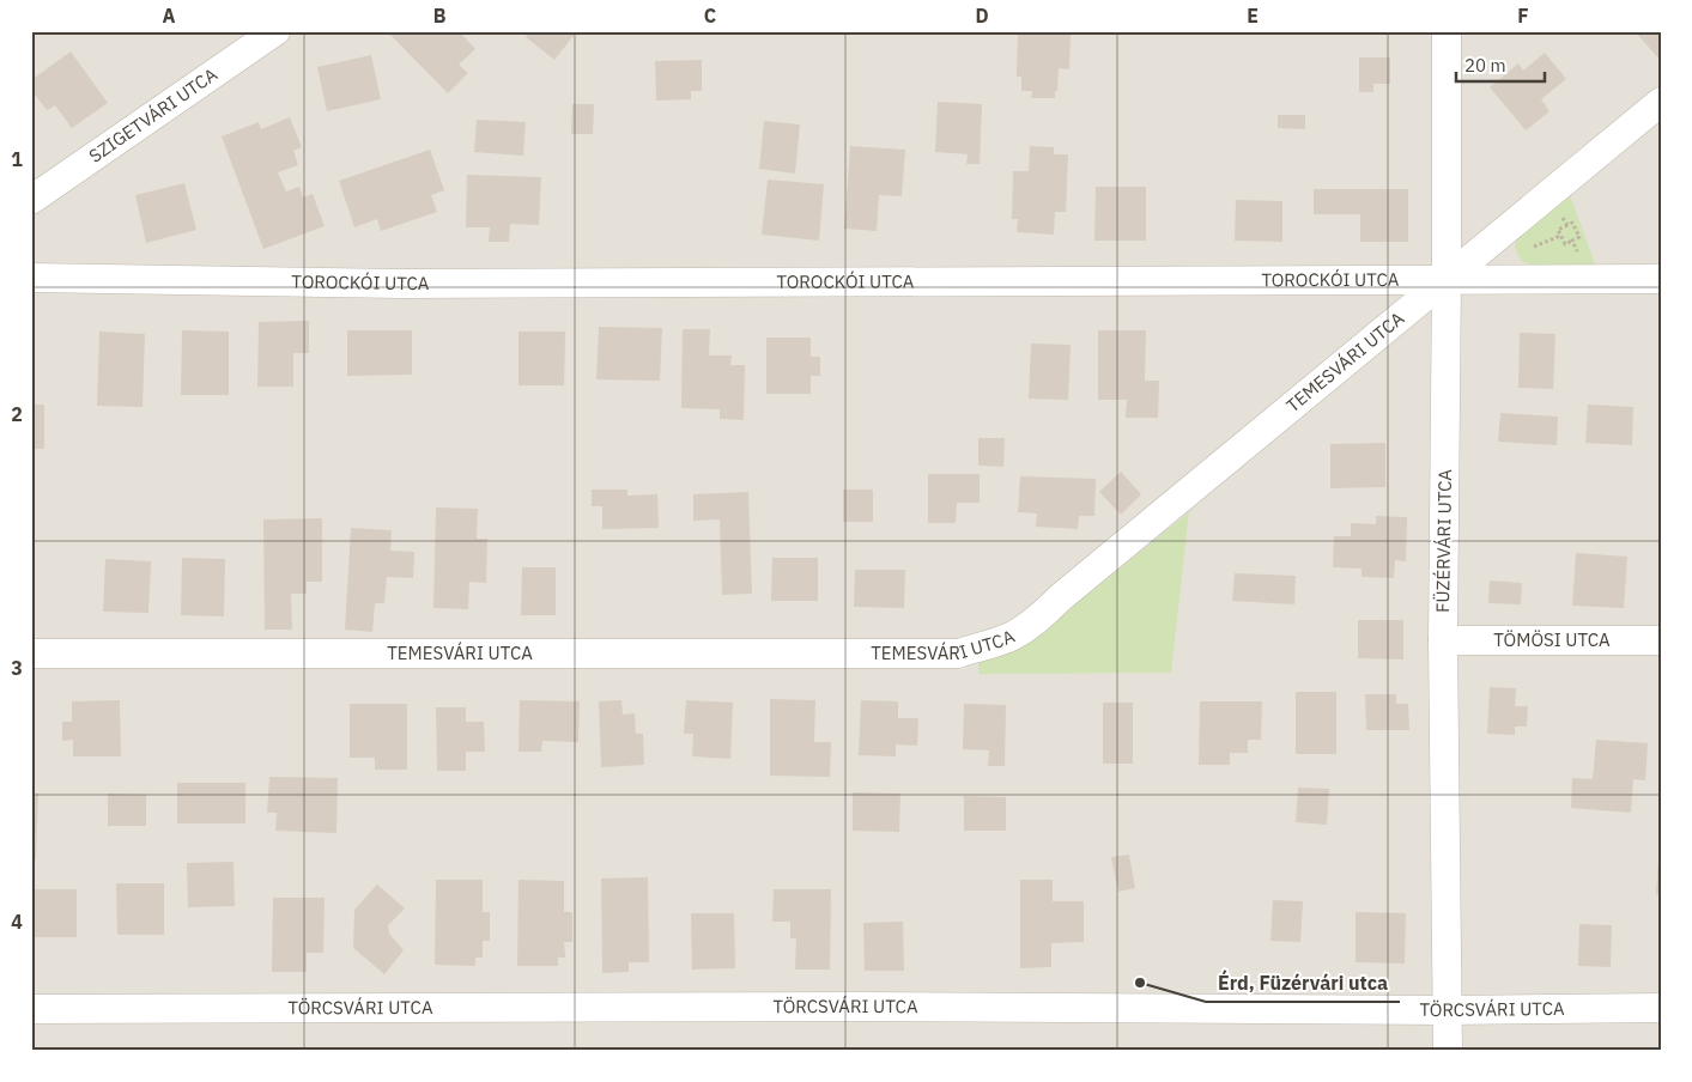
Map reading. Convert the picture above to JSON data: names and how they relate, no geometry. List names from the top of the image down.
{
  "streets": {
    "street": [
      "SZIGETVÁRI UTCA",
      "TOROCKÓI UTCA",
      "TEMESVÁRI UTCA",
      "FÜZÉRVÁRI UTCA",
      "TÖMÖSI UTCA",
      "TÖRCSVÁRI UTCA"
    ]
  },
  "crossings": [
    ["TOROCKÓI UTCA", "TEMESVÁRI UTCA"],
    ["TOROCKÓI UTCA", "FÜZÉRVÁRI UTCA"],
    ["TEMESVÁRI UTCA", "FÜZÉRVÁRI UTCA"],
    ["FÜZÉRVÁRI UTCA", "TÖMÖSI UTCA"],
    ["FÜZÉRVÁRI UTCA", "TÖRCSVÁRI UTCA"]
  ],
  "places": ["Érd, Füzérvári utca"],
  "scale_bar": "20 m",
  "grid": {
    "columns": [
      "A",
      "B",
      "C",
      "D",
      "E",
      "F"
    ],
    "rows": [
      "1",
      "2",
      "3",
      "4"
    ]
  }
}
